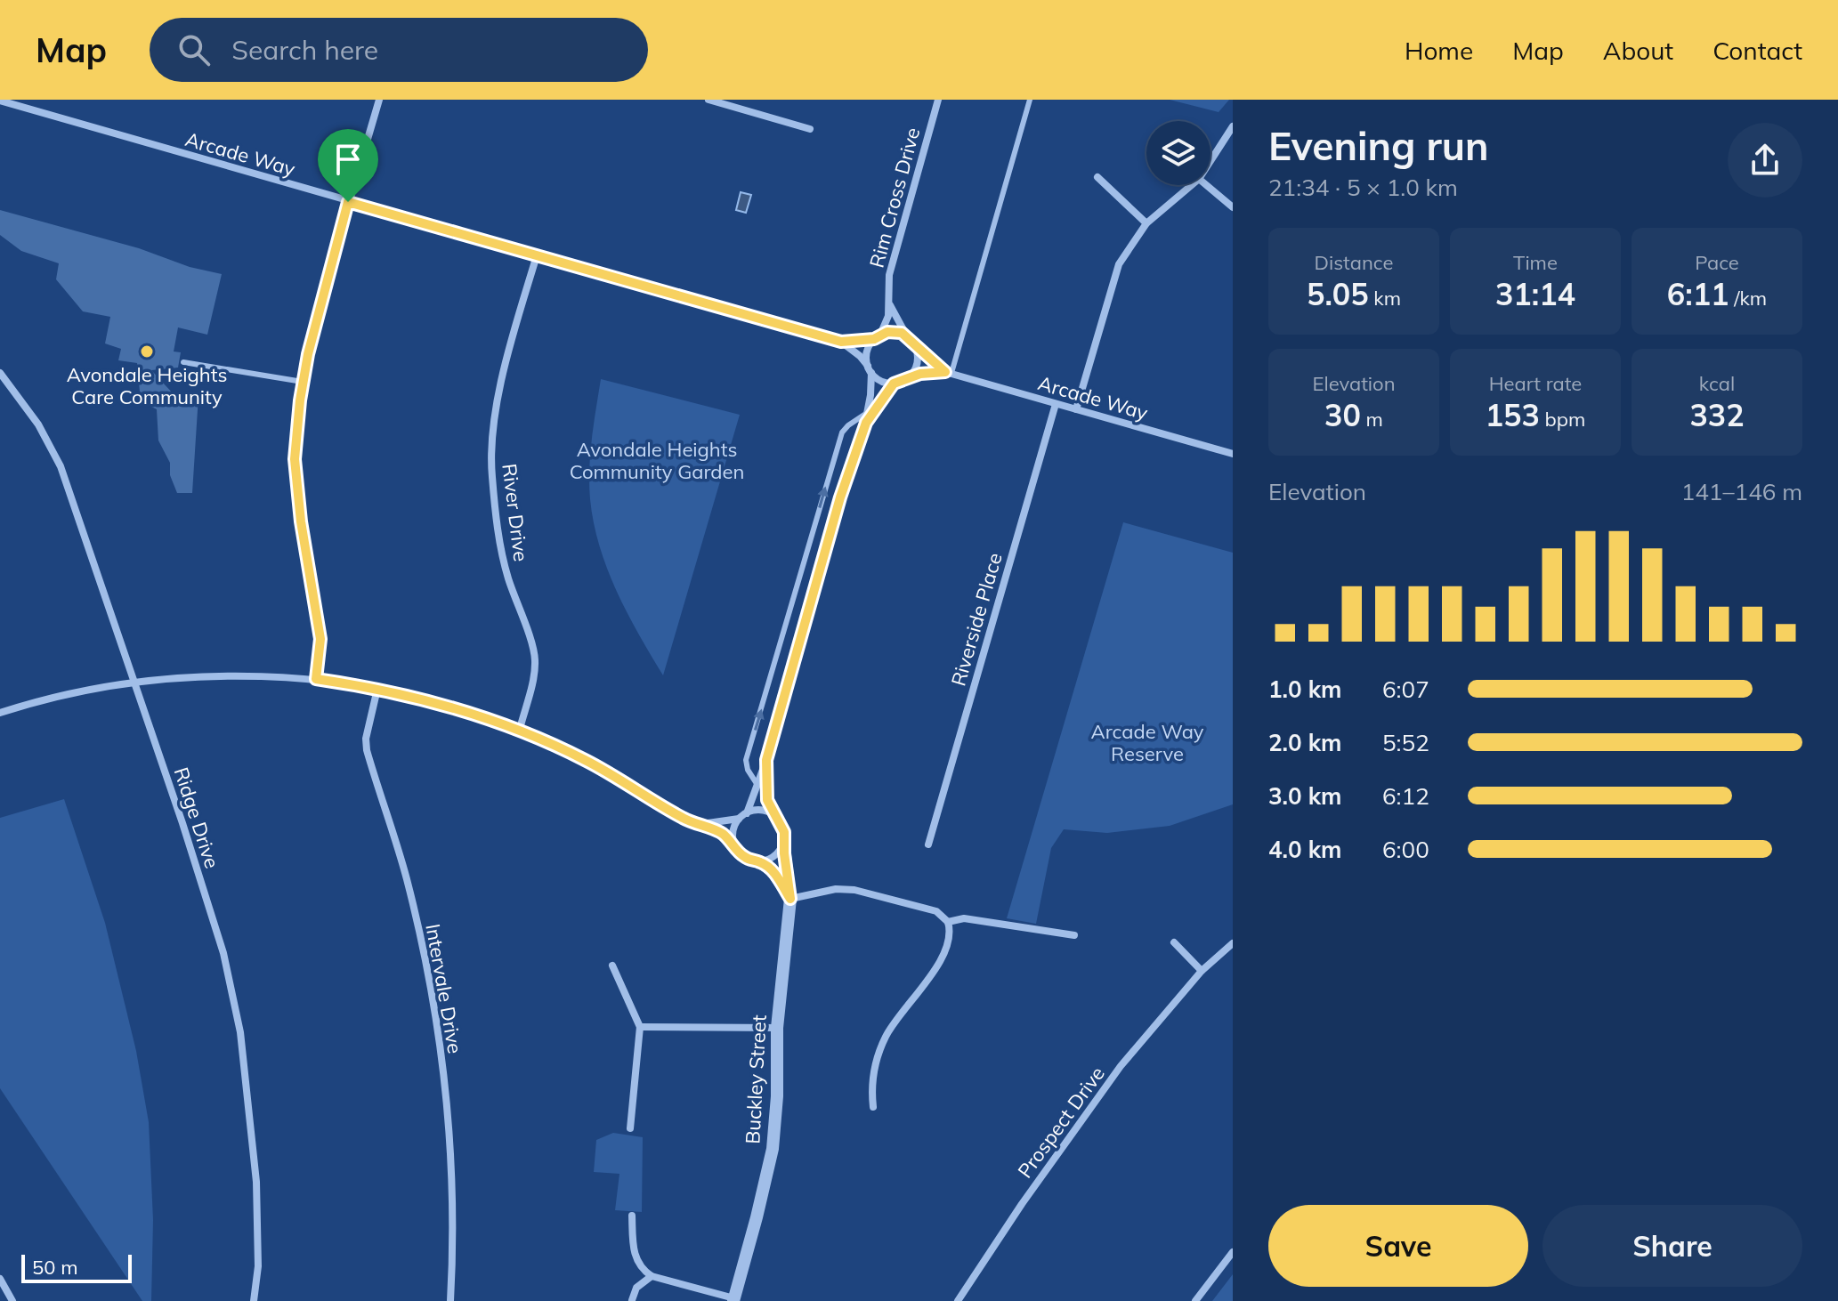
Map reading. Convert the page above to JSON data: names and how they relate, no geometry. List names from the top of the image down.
{
  "streets": {
    "street": [
      "Arcade Way",
      "Rim Cross Drive",
      "River Drive",
      "Riverside Place",
      "Ridge Drive",
      "Intervale Drive",
      "Buckley Street",
      "Prospect Drive"
    ]
  },
  "crossings": [
    ["Arcade Way", "Rim Cross Drive"],
    ["Arcade Way", "River Drive"],
    ["Arcade Way", "Riverside Place"]
  ],
  "parks": ["Avondale Heights Community Garden", "Arcade Way Reserve"],
  "places": ["Avondale Heights Care Community"],
  "scale_bar": "50 m",
  "page": {
    "header": "Map",
    "search": "Search here",
    "nav": [
      "Home",
      "Map",
      "About",
      "Contact"
    ],
    "heading": ["Evening run", "21:34 · 5 × 1.0 km"],
    "stats": [
      ["Distance", "5.05 km"],
      ["Time", "31:14"],
      ["Pace", "6:11 /km"],
      ["Elevation", "30 m"],
      ["Heart rate", "153 bpm"],
      ["kcal", "332"]
    ],
    "chart": ["Elevation", "141–146 m"],
    "list": [
      {
        "name": "1.0 km",
        "note": "6:07"
      },
      {
        "name": "2.0 km",
        "note": "5:52"
      },
      {
        "name": "3.0 km",
        "note": "6:12"
      },
      {
        "name": "4.0 km",
        "note": "6:00"
      }
    ],
    "buttons": ["Save", "Share"],
    "scale": "50 m"
  }
}
